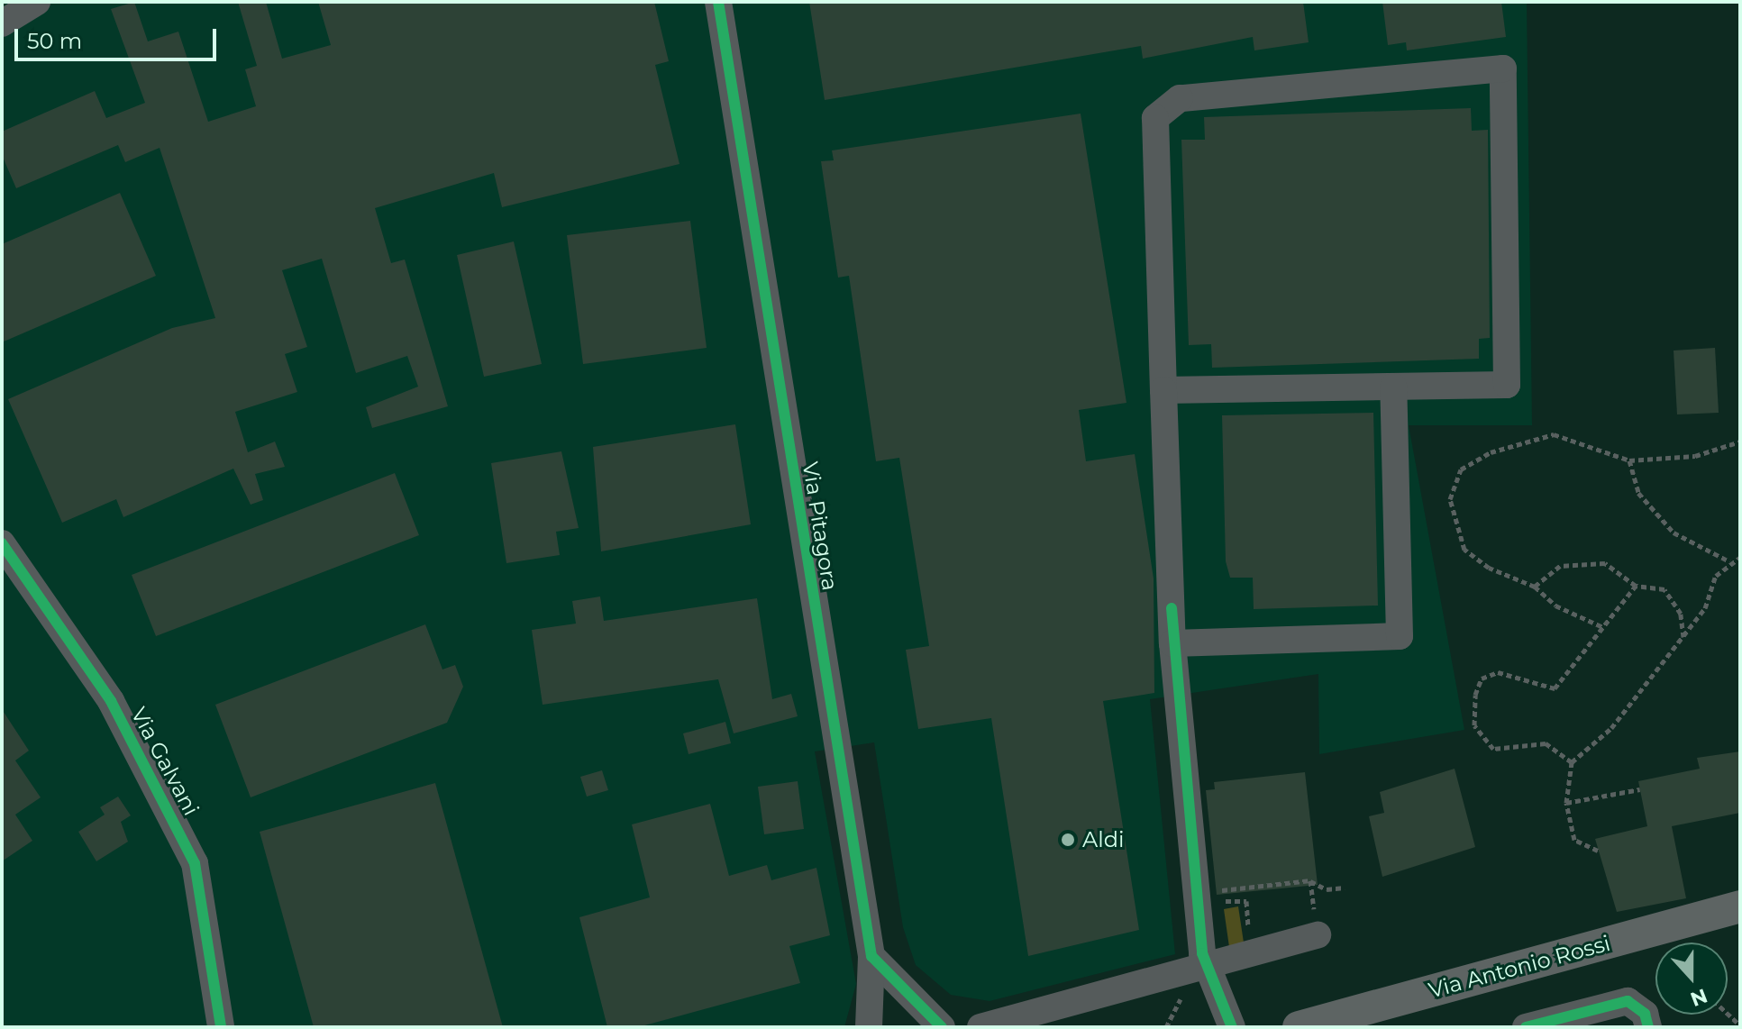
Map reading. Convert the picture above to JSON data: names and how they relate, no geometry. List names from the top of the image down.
{
  "streets": {
    "main road": ["Via Antonio Rossi"],
    "street": ["Via Pitagora", "Via Galvani"]
  },
  "places": ["Aldi"],
  "scale_bar": "50 m",
  "north": "bottom"
}
